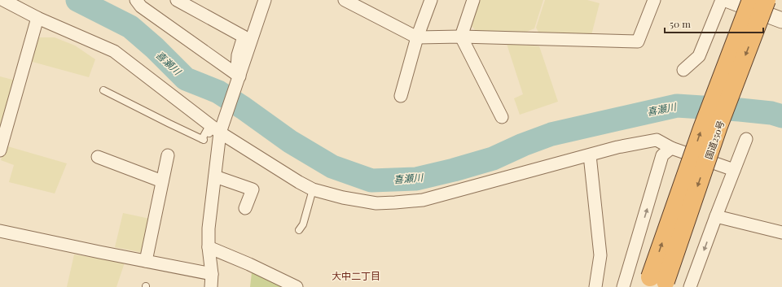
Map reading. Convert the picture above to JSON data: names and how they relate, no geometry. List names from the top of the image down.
{
  "streets": {
    "highway": ["国道250号"]
  },
  "districts": ["大中二丁目"],
  "water": ["喜瀬川"],
  "scale_bar": "50 m"
}
